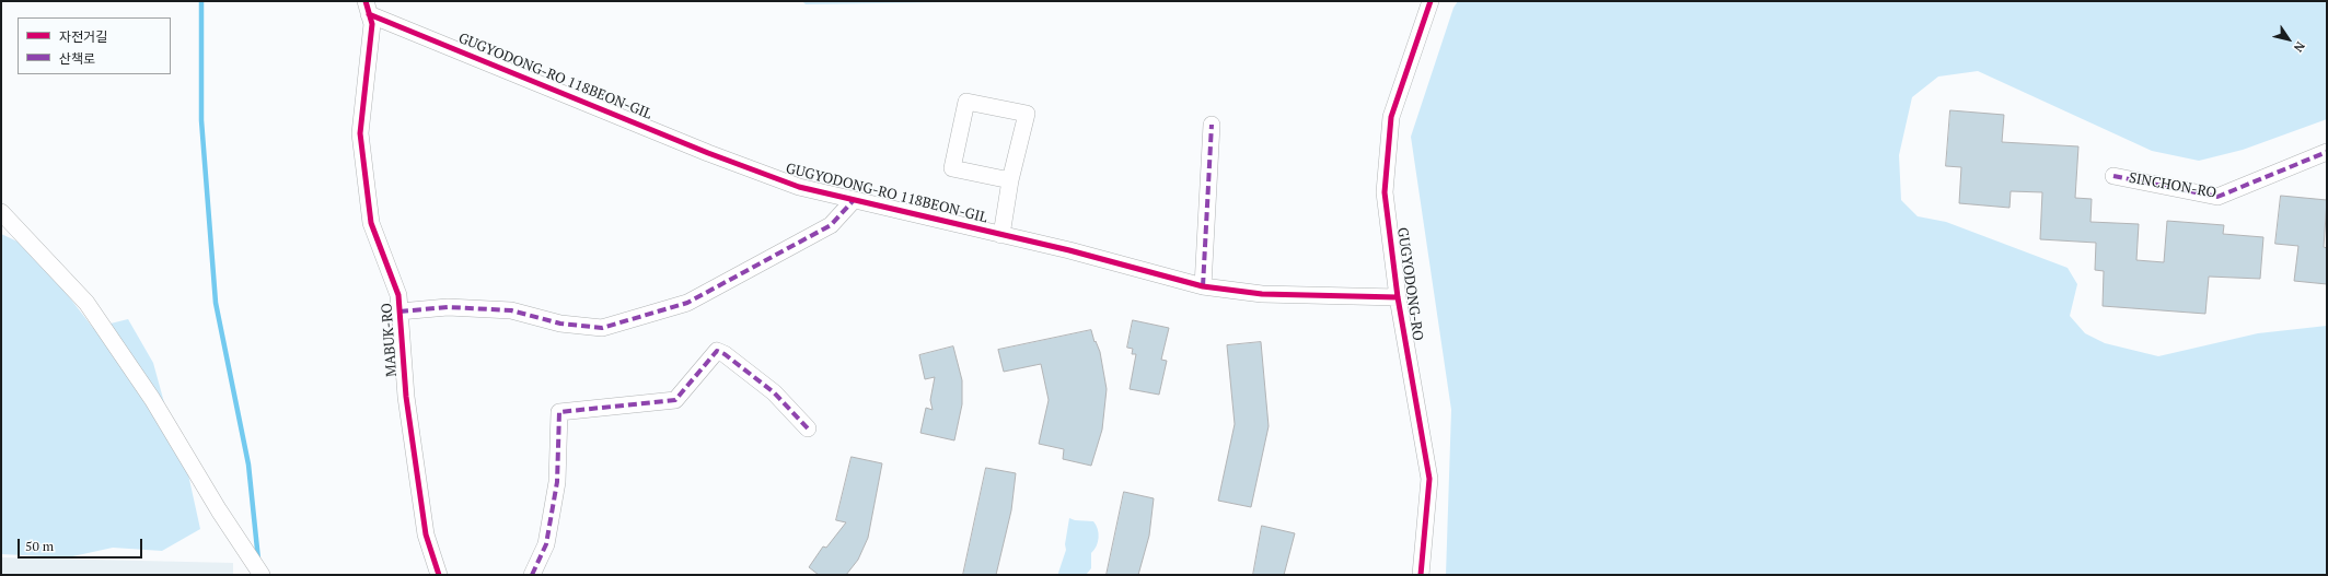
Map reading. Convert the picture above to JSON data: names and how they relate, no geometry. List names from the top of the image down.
{
  "streets": {
    "street": [
      "GUGYODONG-RO 118BEON-GIL",
      "SINCHON-RO",
      "GUGYODONG-RO",
      "MABUK-RO"
    ]
  },
  "crossings": [
    ["GUGYODONG-RO 118BEON-GIL", "GUGYODONG-RO"],
    ["GUGYODONG-RO 118BEON-GIL", "MABUK-RO"]
  ],
  "legend": ["자전거길", "산책로"],
  "scale_bar": "50 m",
  "north": "bottom right"
}
